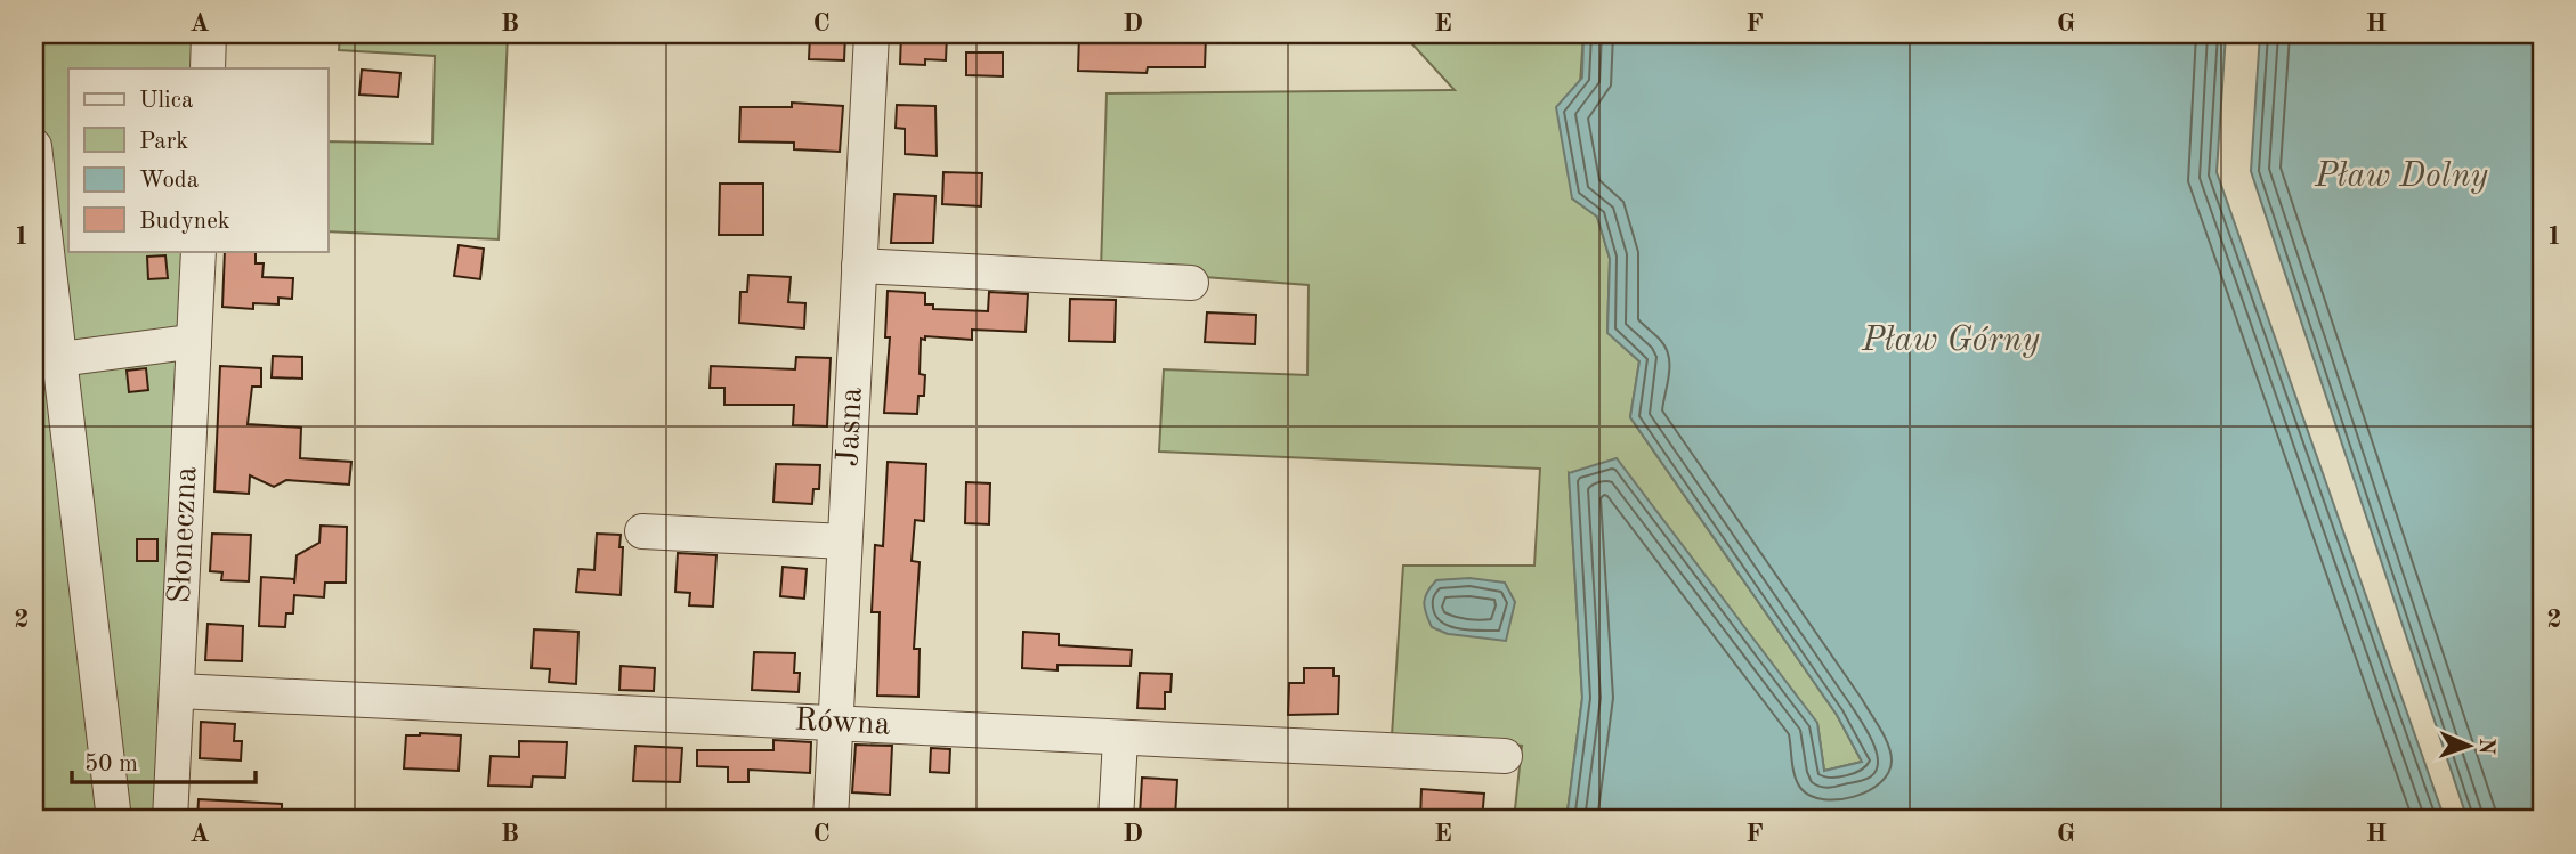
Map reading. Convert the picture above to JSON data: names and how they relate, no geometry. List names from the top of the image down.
{
  "streets": {
    "street": ["Jasna", "Słoneczna", "Równa"]
  },
  "crossings": [
    ["Jasna", "Równa"],
    ["Słoneczna", "Równa"]
  ],
  "water": ["Pław Dolny", "Pław Górny"],
  "legend": [
    "Ulica",
    "Park",
    "Woda",
    "Budynek"
  ],
  "scale_bar": "50 m",
  "north": "right",
  "grid": {
    "columns": [
      "A",
      "B",
      "C",
      "D",
      "E",
      "F",
      "G",
      "H"
    ],
    "rows": ["1", "2"]
  }
}
